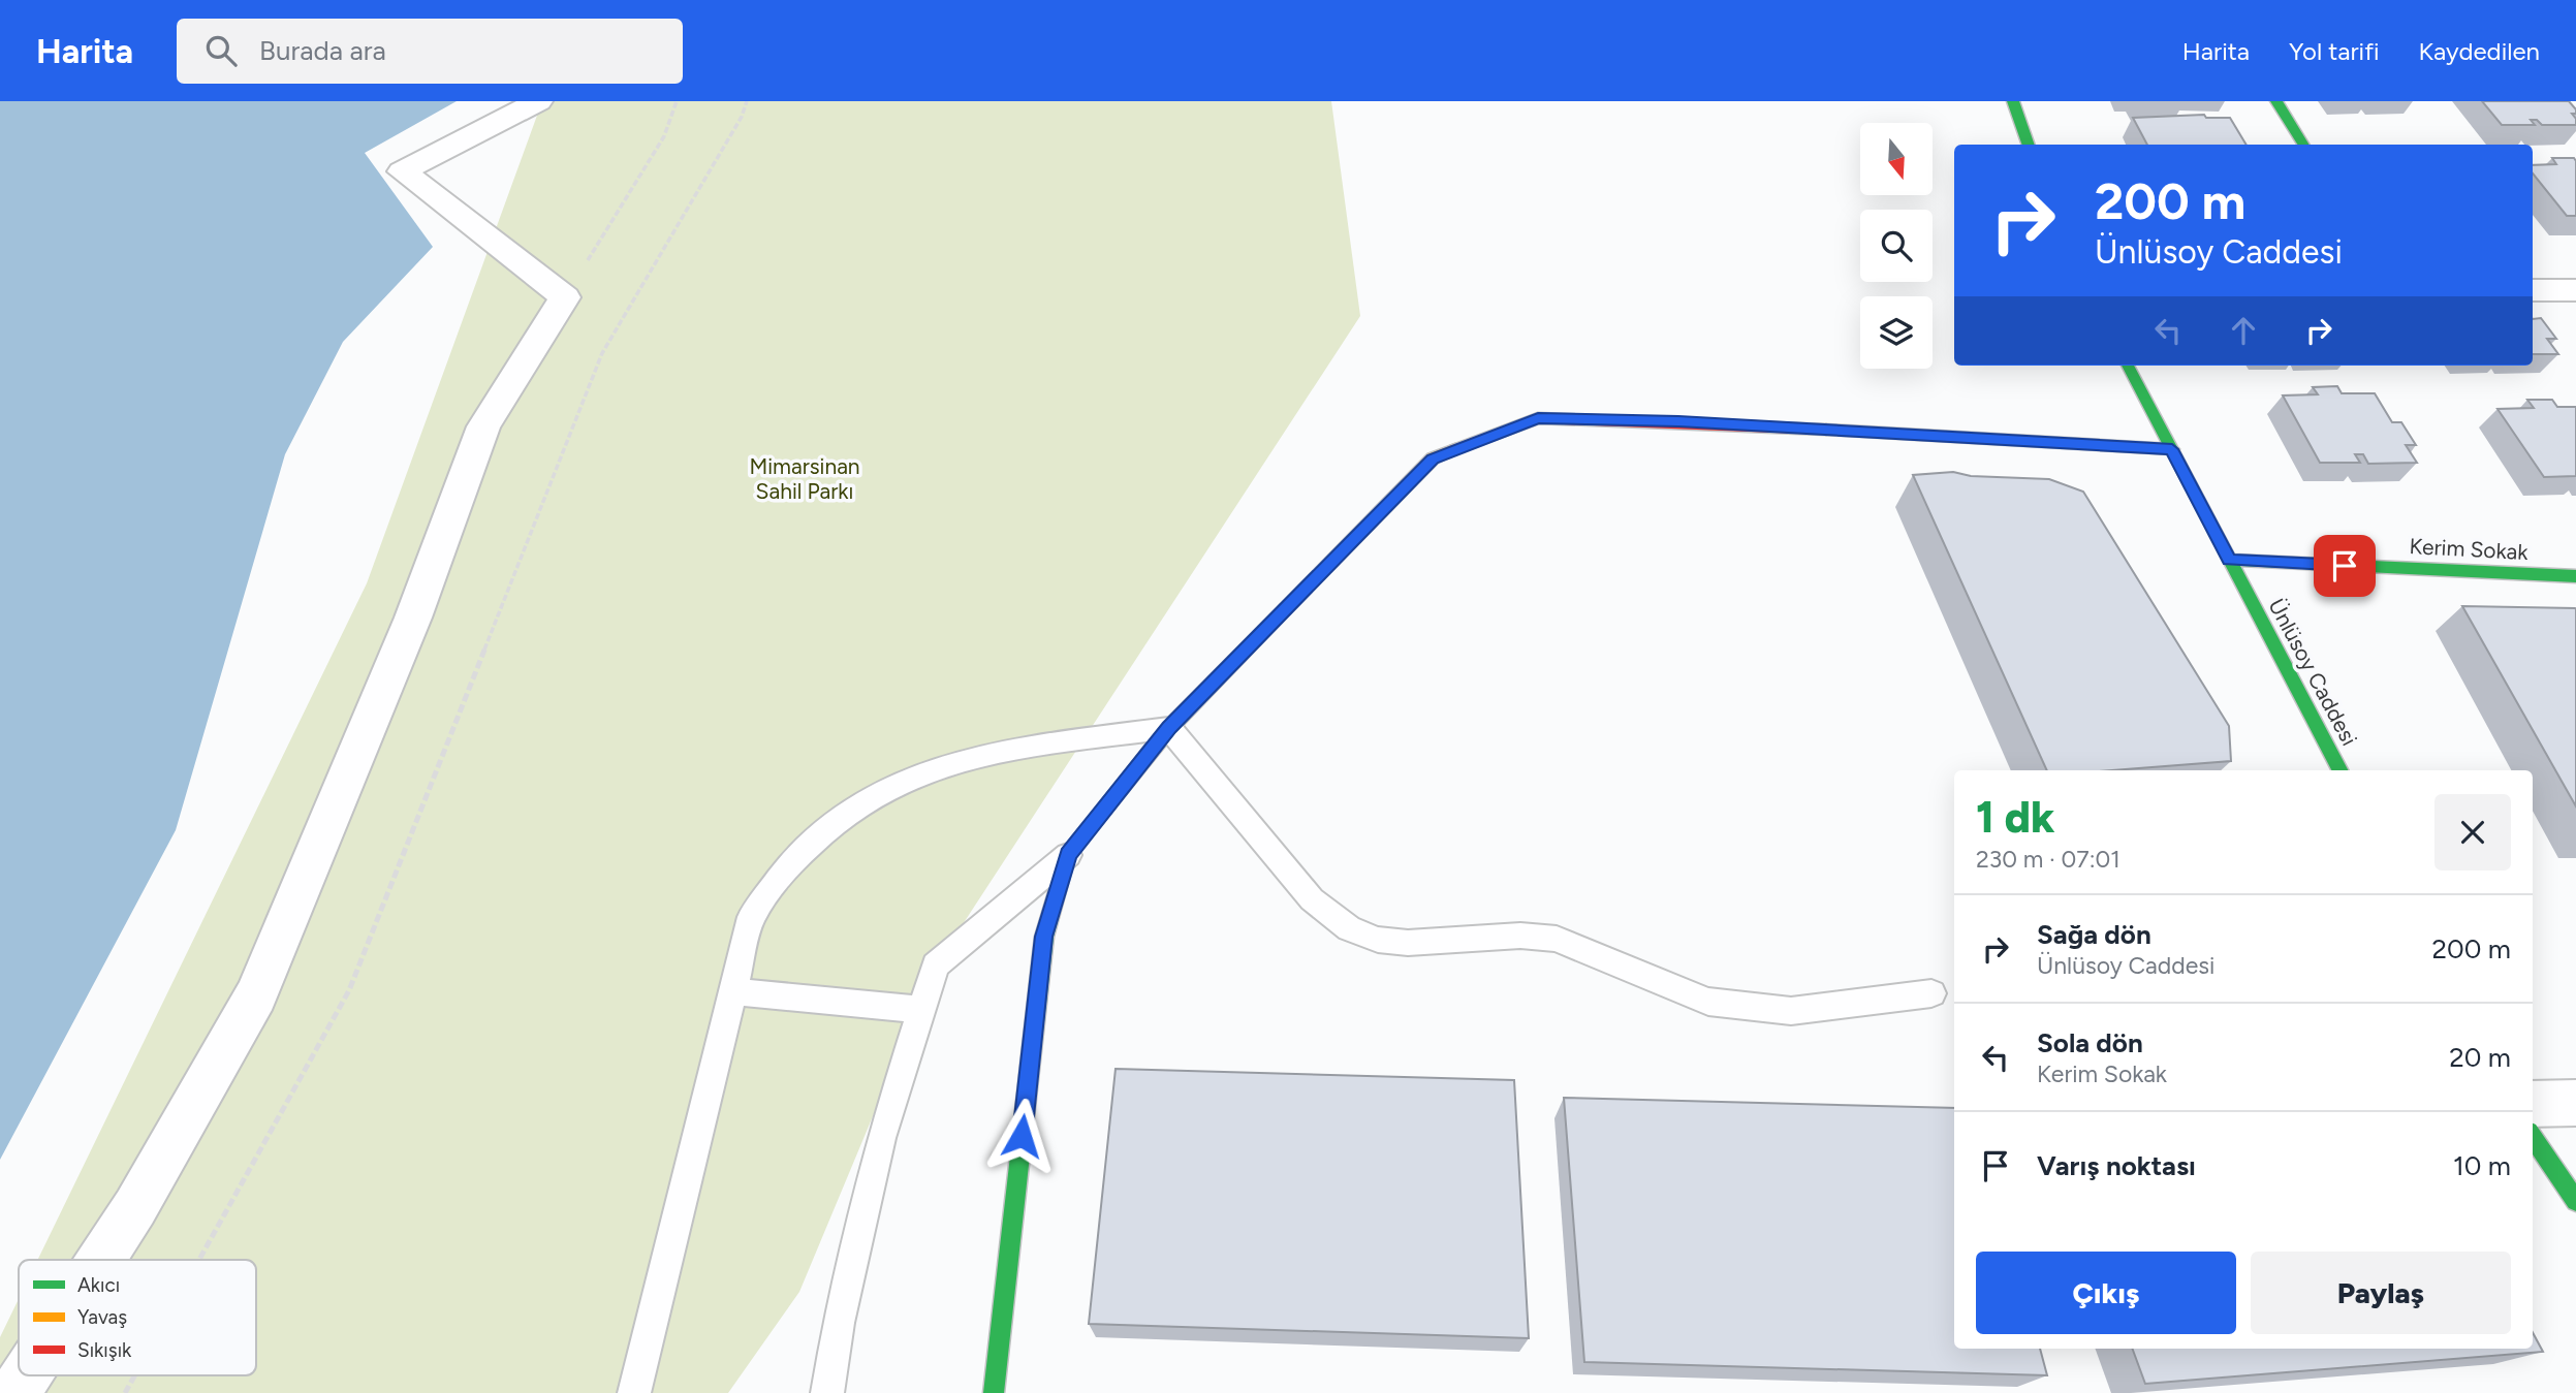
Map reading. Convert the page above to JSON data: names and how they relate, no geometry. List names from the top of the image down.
{
  "streets": {
    "street": ["Kerim Sokak", "Ünlüsoy Caddesi"]
  },
  "crossings": [
    ["Kerim Sokak", "Ünlüsoy Caddesi"]
  ],
  "parks": ["Mimarsinan Sahil Parkı"],
  "legend": ["Akıcı", "Yavaş", "Sıkışık"],
  "north": "bottom",
  "page": {
    "header": "Harita",
    "search": "Burada ara",
    "nav": ["Harita", "Yol tarifi", "Kaydedilen"],
    "turn": ["200 m", "Ünlüsoy Caddesi"],
    "heading": ["1 dk", "230 m · 07:01"],
    "list": [
      {
        "name": "Sağa dön",
        "note": "Ünlüsoy Caddesi",
        "value": "200 m"
      },
      {
        "name": "Sola dön",
        "note": "Kerim Sokak",
        "value": "20 m"
      },
      {
        "name": "Varış noktası",
        "value": "10 m"
      }
    ],
    "buttons": ["Çıkış", "Paylaş"]
  }
}
